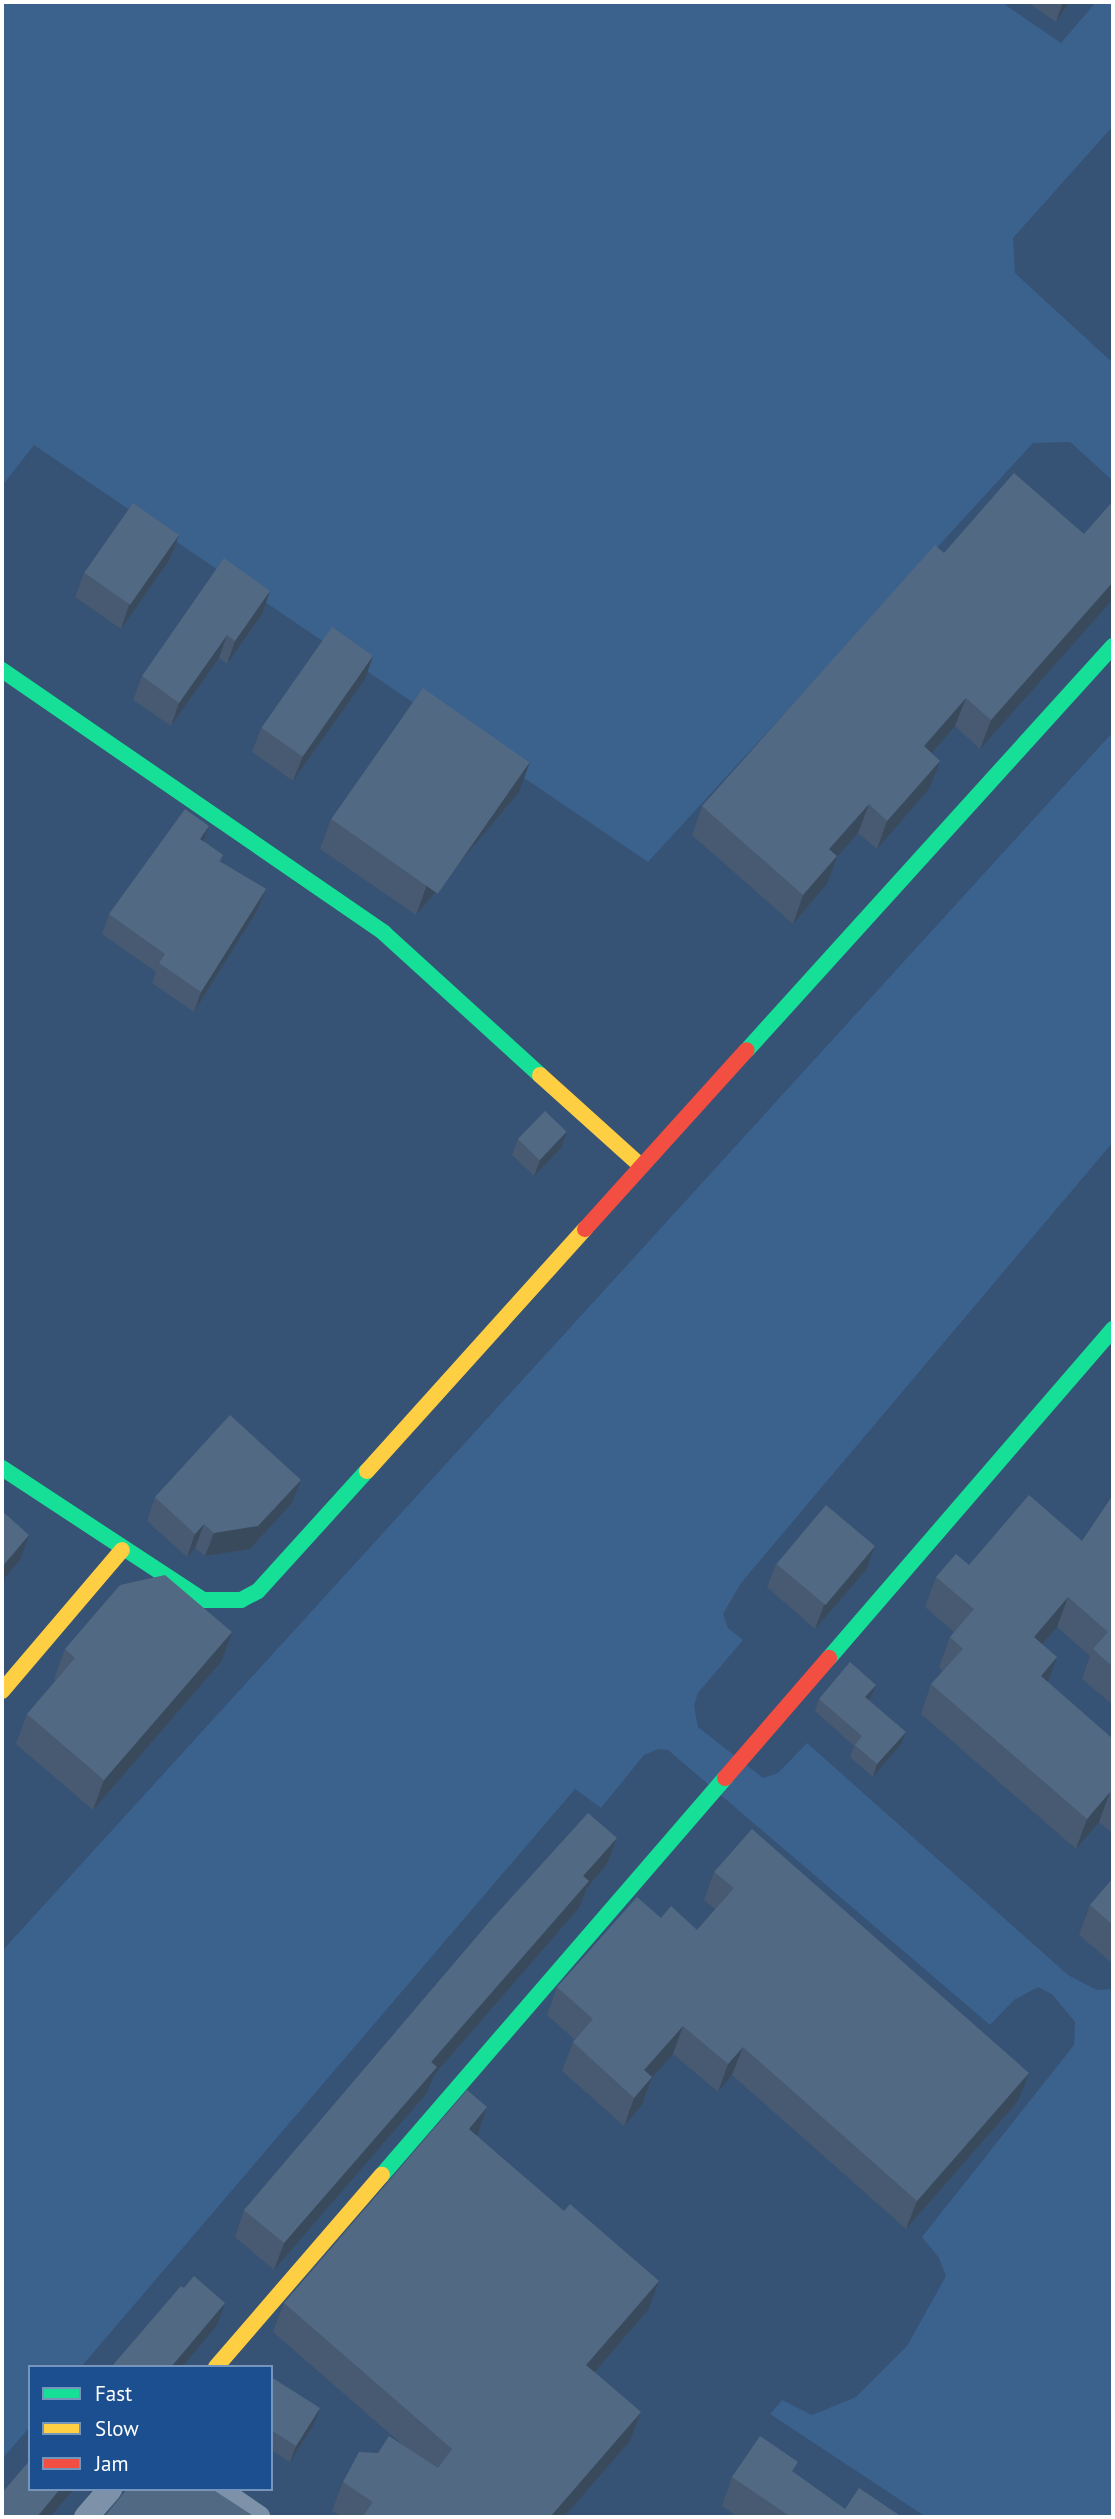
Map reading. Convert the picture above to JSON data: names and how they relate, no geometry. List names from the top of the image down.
{
  "legend": ["Fast", "Slow", "Jam"]
}
